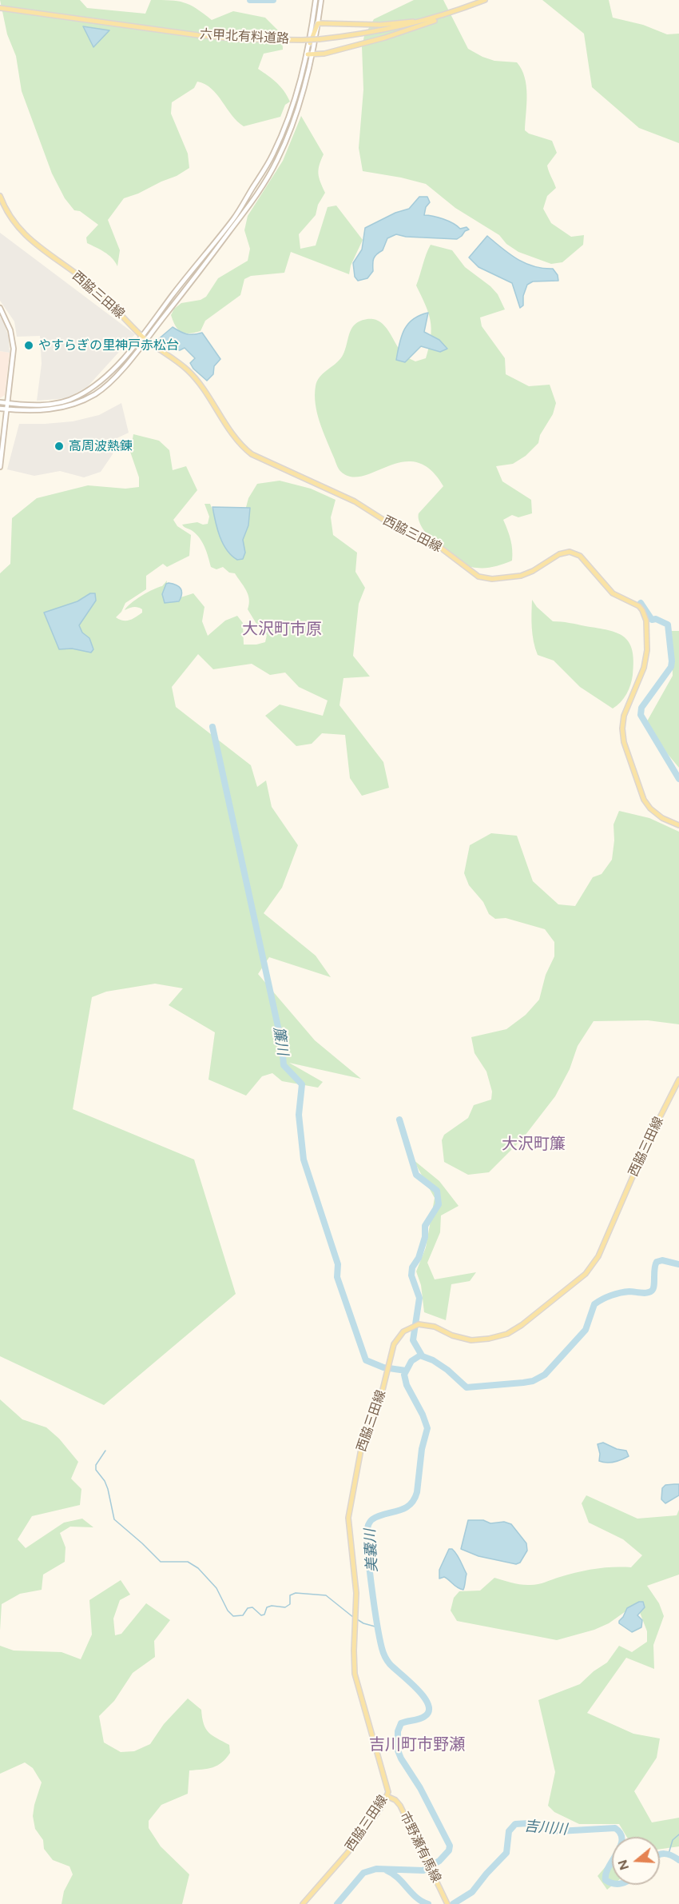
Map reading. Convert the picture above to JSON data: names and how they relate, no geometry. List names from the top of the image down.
{
  "streets": {
    "main road": ["六甲北有料道路", "西脇三田線", "市野瀬有馬線"]
  },
  "crossings": [
    ["西脇三田線", "市野瀬有馬線"]
  ],
  "districts": ["大沢町市原", "大沢町簾", "吉川町市野瀬"],
  "water": ["簾川", "美嚢川", "吉川川"],
  "places": ["やすらぎの里神戸赤松台", "高周波熱錬"],
  "north": "left"
}
